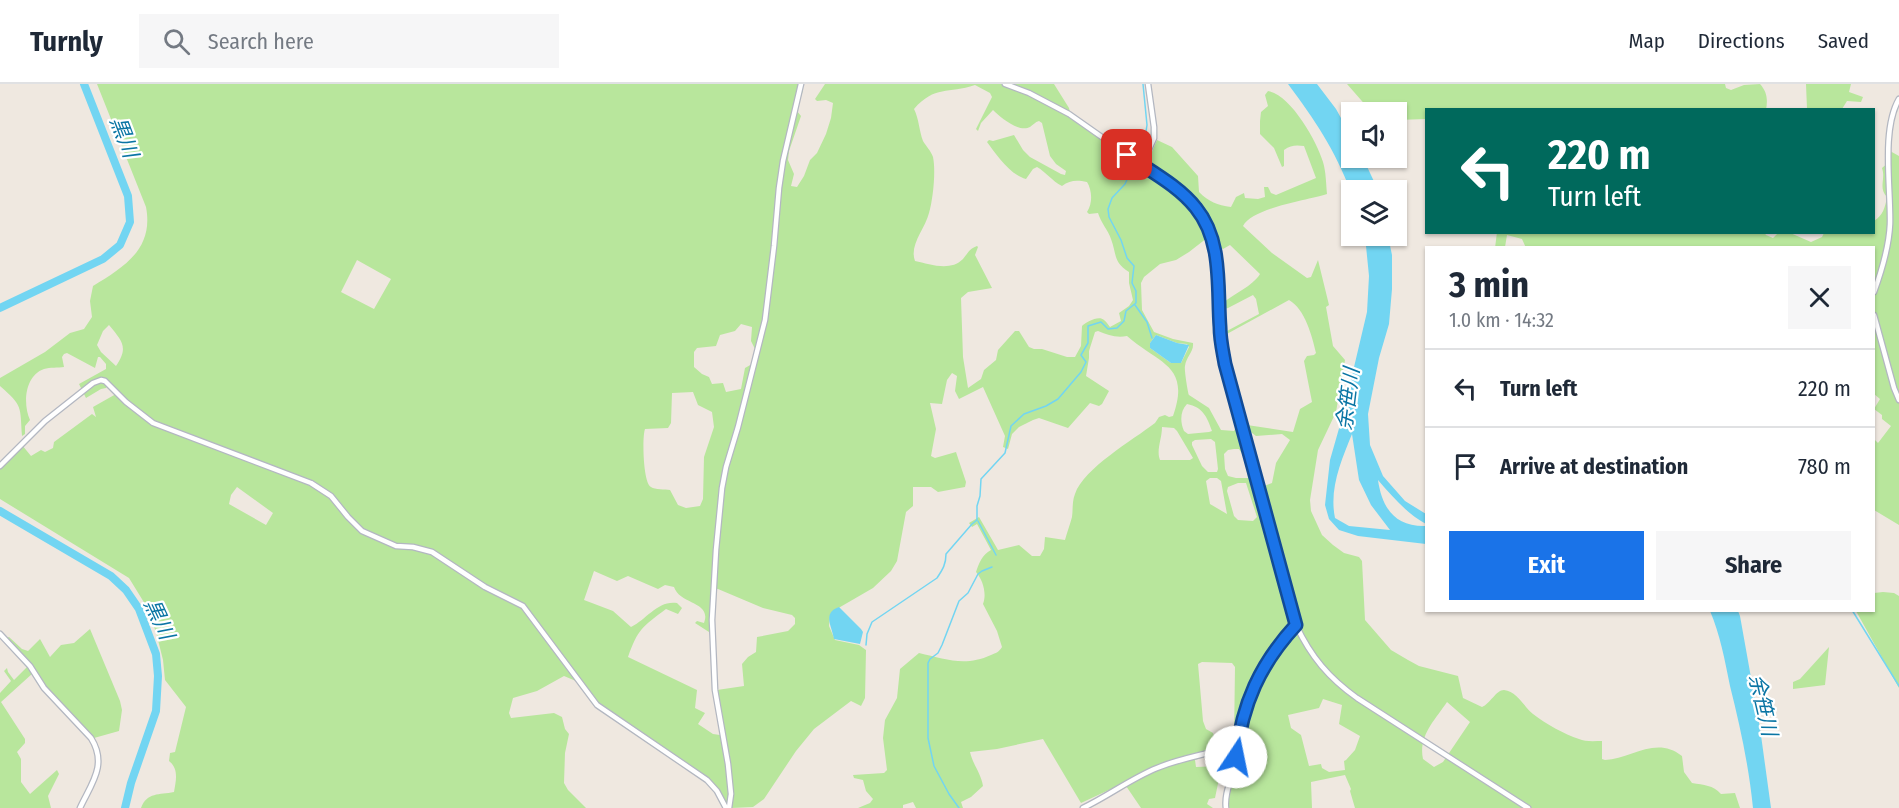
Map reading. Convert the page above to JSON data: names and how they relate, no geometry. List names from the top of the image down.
{
  "water": ["黒川", "余笹川"],
  "page": {
    "header": "Turnly",
    "search": "Search here",
    "nav": ["Map", "Directions", "Saved"],
    "turn": ["220 m", "Turn left"],
    "heading": ["3 min", "1.0 km · 14:32"],
    "list": [
      {
        "name": "Turn left",
        "value": "220 m"
      },
      {
        "name": "Arrive at destination",
        "value": "780 m"
      }
    ],
    "buttons": ["Exit", "Share"]
  }
}
